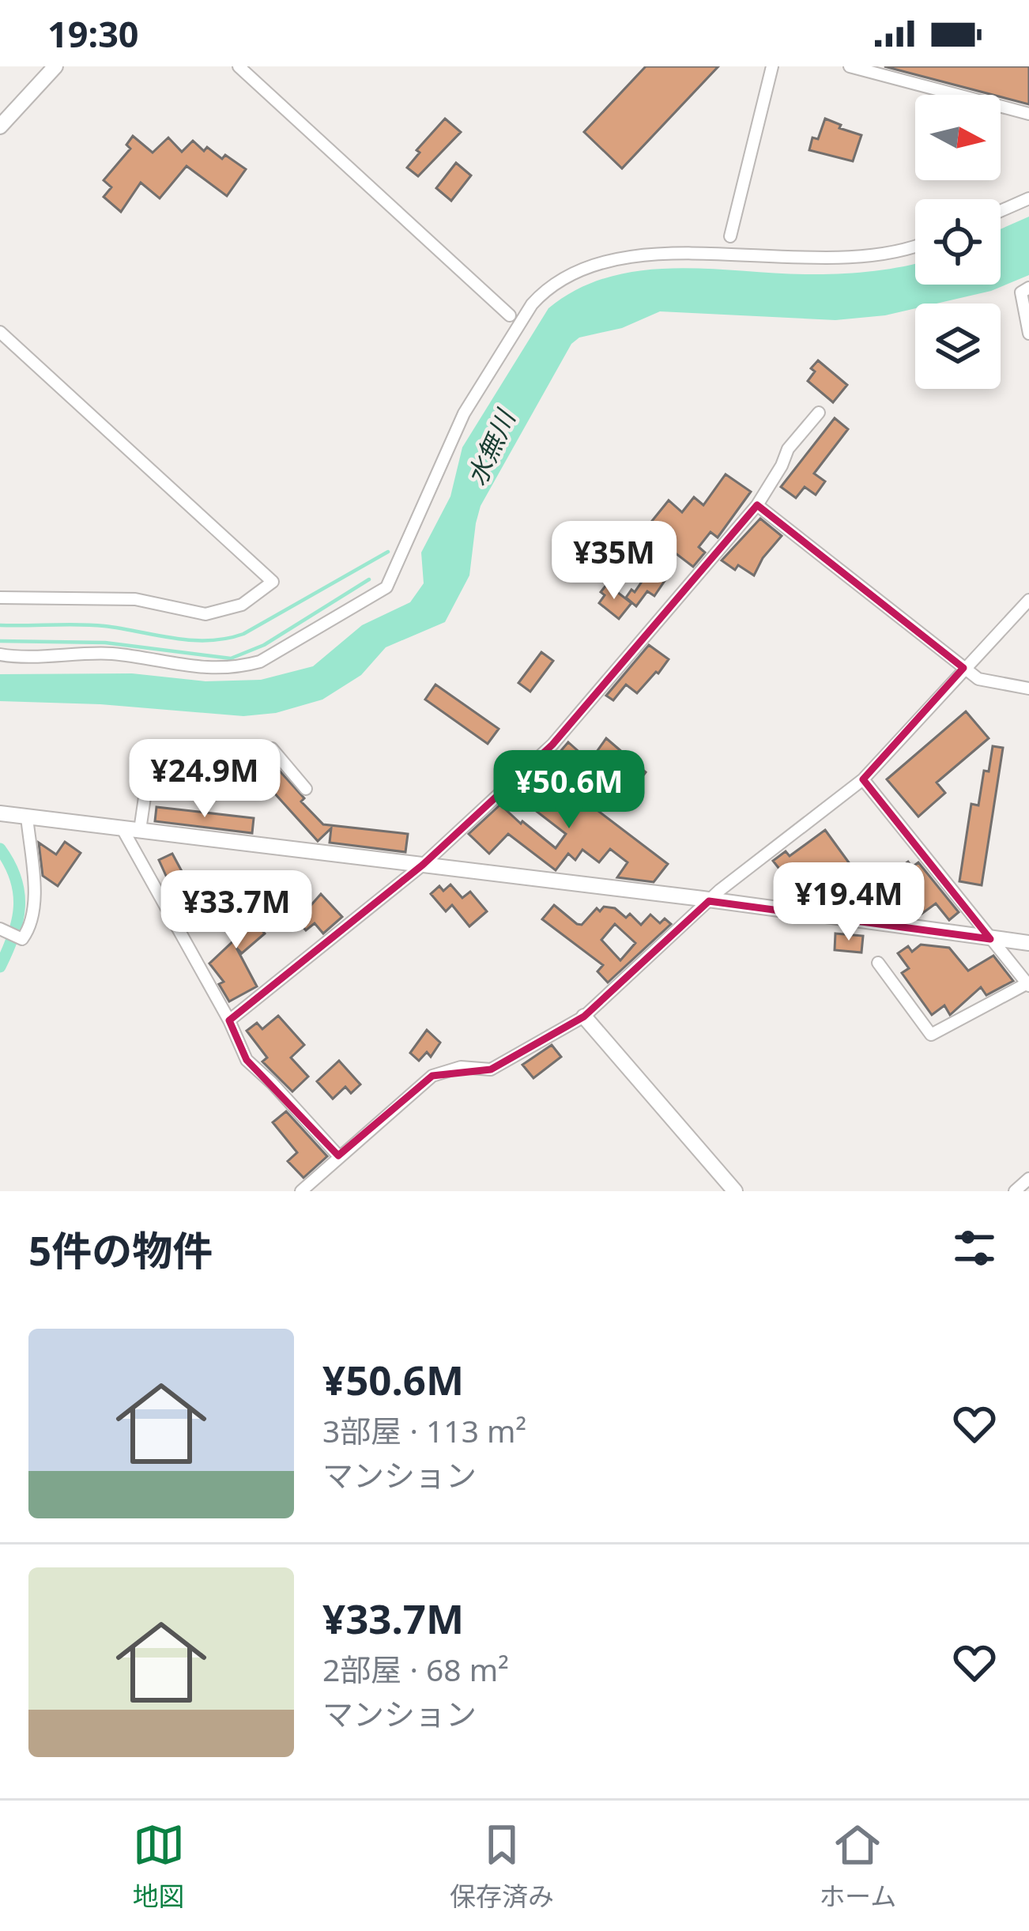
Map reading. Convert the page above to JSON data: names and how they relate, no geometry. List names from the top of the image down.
{
  "water": ["水無川"],
  "north": "right",
  "page": {
    "status": "19:30",
    "price": [
      "¥35M",
      "¥24.9M",
      "¥50.6M",
      "¥19.4M",
      "¥33.7M"
    ],
    "heading": "5件の物件",
    "list": [
      {
        "name": "¥50.6M",
        "note": "3部屋 · 113 m² · マンション"
      },
      {
        "name": "¥33.7M",
        "note": "2部屋 · 68 m² · マンション"
      }
    ],
    "tabs": ["地図", "保存済み", "ホーム"]
  }
}
